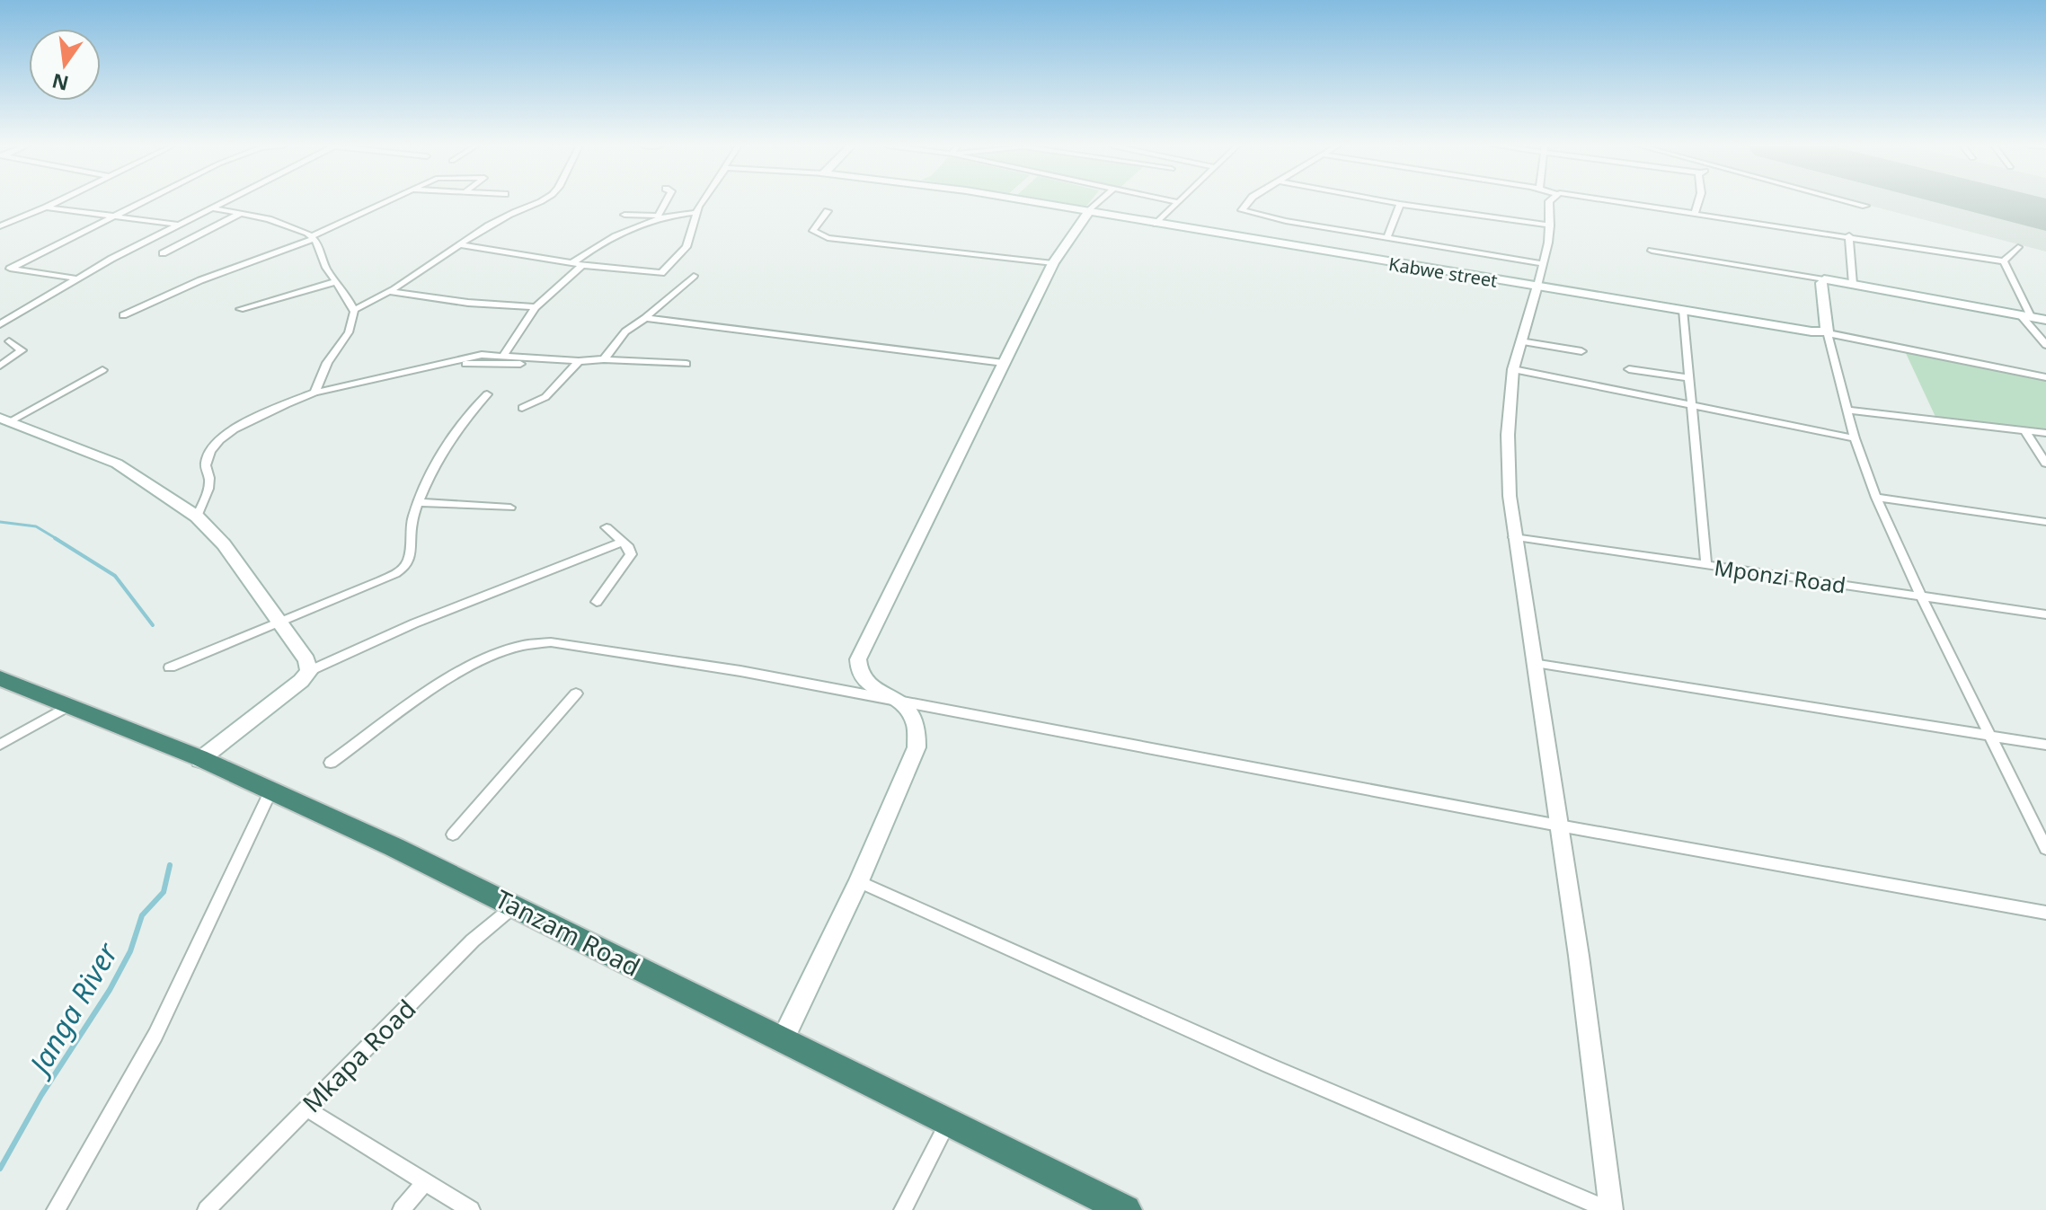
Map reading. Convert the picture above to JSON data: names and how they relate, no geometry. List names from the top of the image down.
{
  "streets": {
    "highway": ["Tanzam Road"],
    "main road": ["Kabwe street"],
    "street": ["Mponzi Road", "Mkapa Road"]
  },
  "crossings": [
    ["Tanzam Road", "Mkapa Road"]
  ],
  "water": ["Janga River"],
  "north": "bottom"
}
